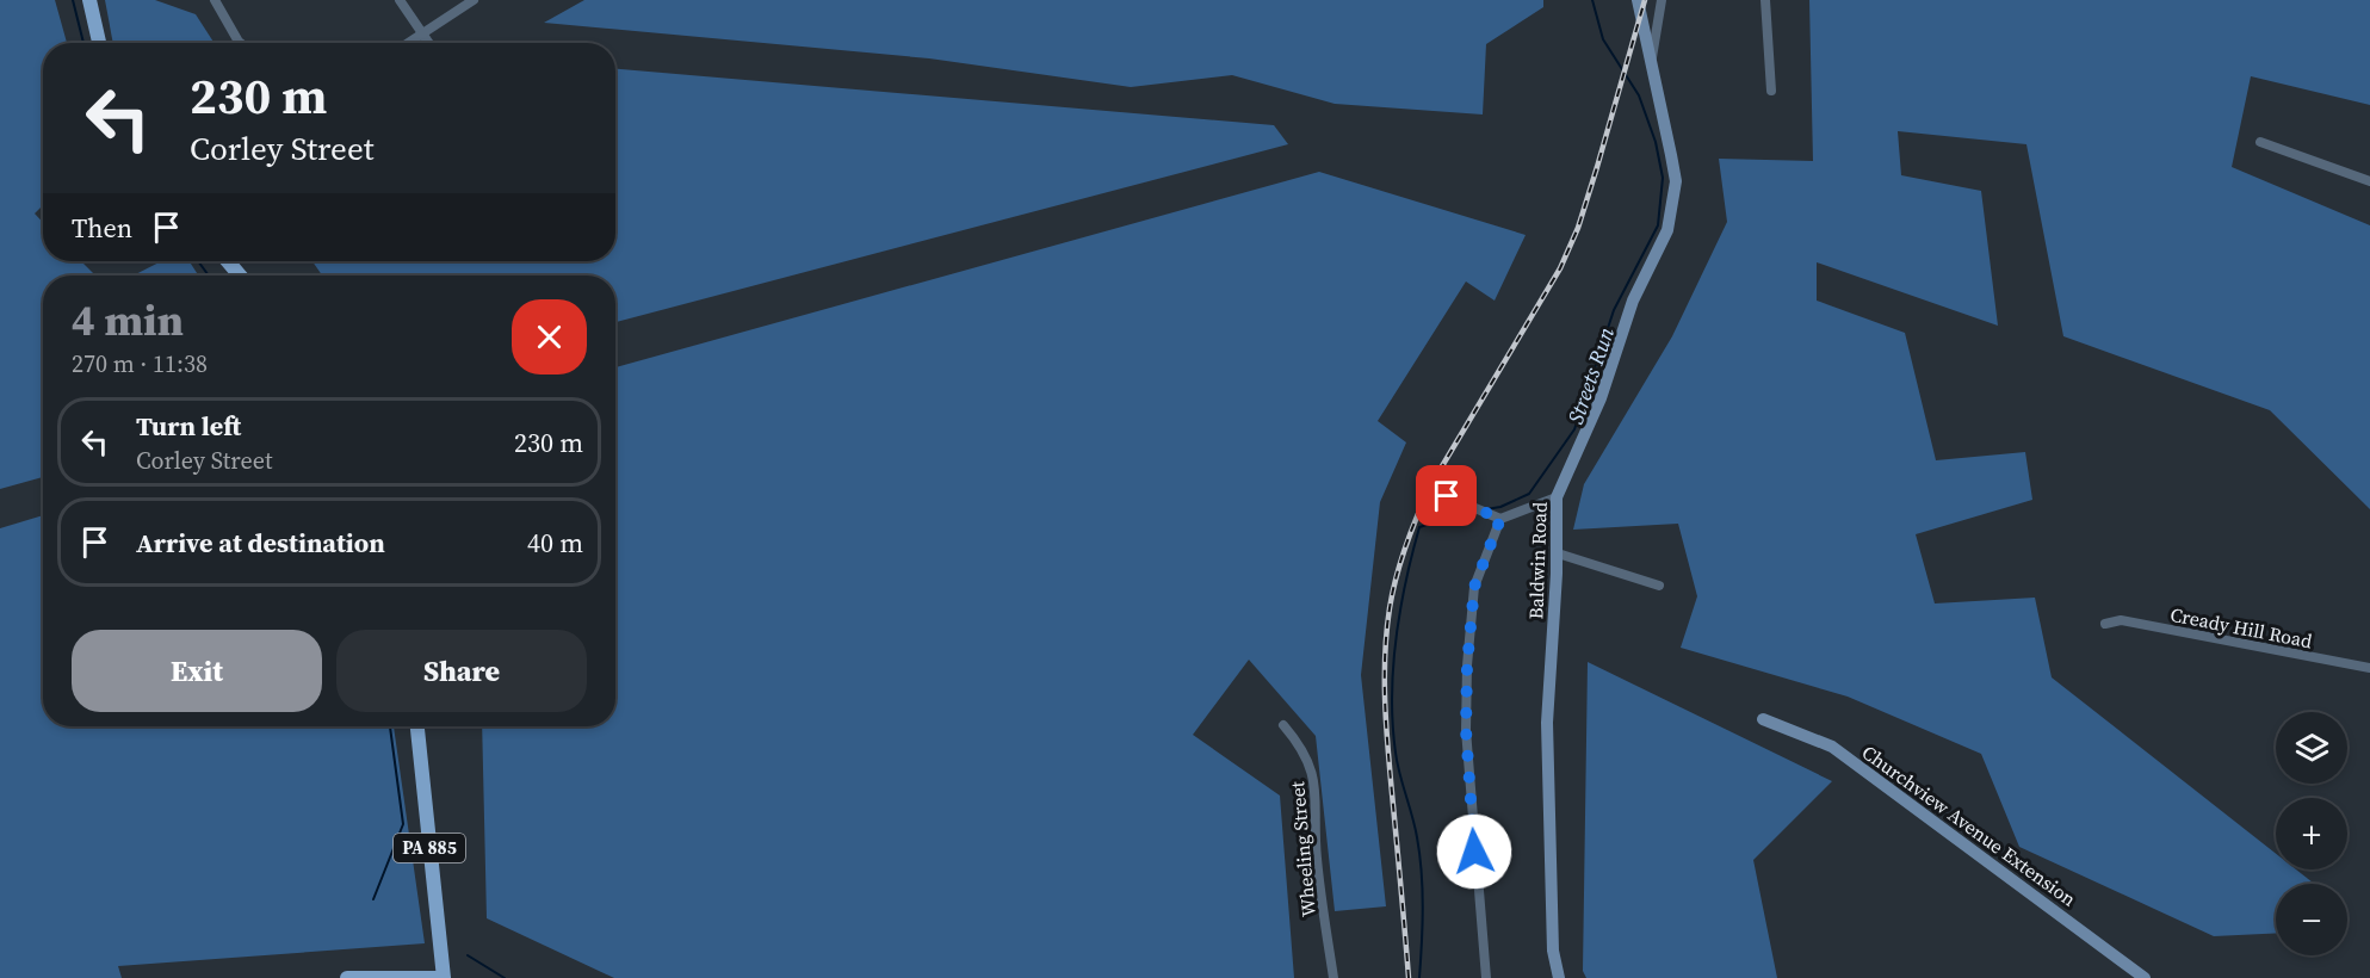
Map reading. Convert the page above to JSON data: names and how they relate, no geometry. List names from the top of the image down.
{
  "streets": {
    "main road": ["Baldwin Road", "Churchview Avenue Extension", "PA 885"],
    "street": ["Cready Hill Road", "Wheeling Street"]
  },
  "water": ["Streets Run"],
  "page": {
    "turn": ["230 m", "Corley Street"],
    "then": "Then",
    "heading": ["4 min", "270 m · 11:38"],
    "list": [
      {
        "name": "Turn left",
        "note": "Corley Street",
        "value": "230 m"
      },
      {
        "name": "Arrive at destination",
        "value": "40 m"
      }
    ],
    "buttons": ["Exit", "Share"],
    "map_buttons": ["+", "−"]
  }
}
